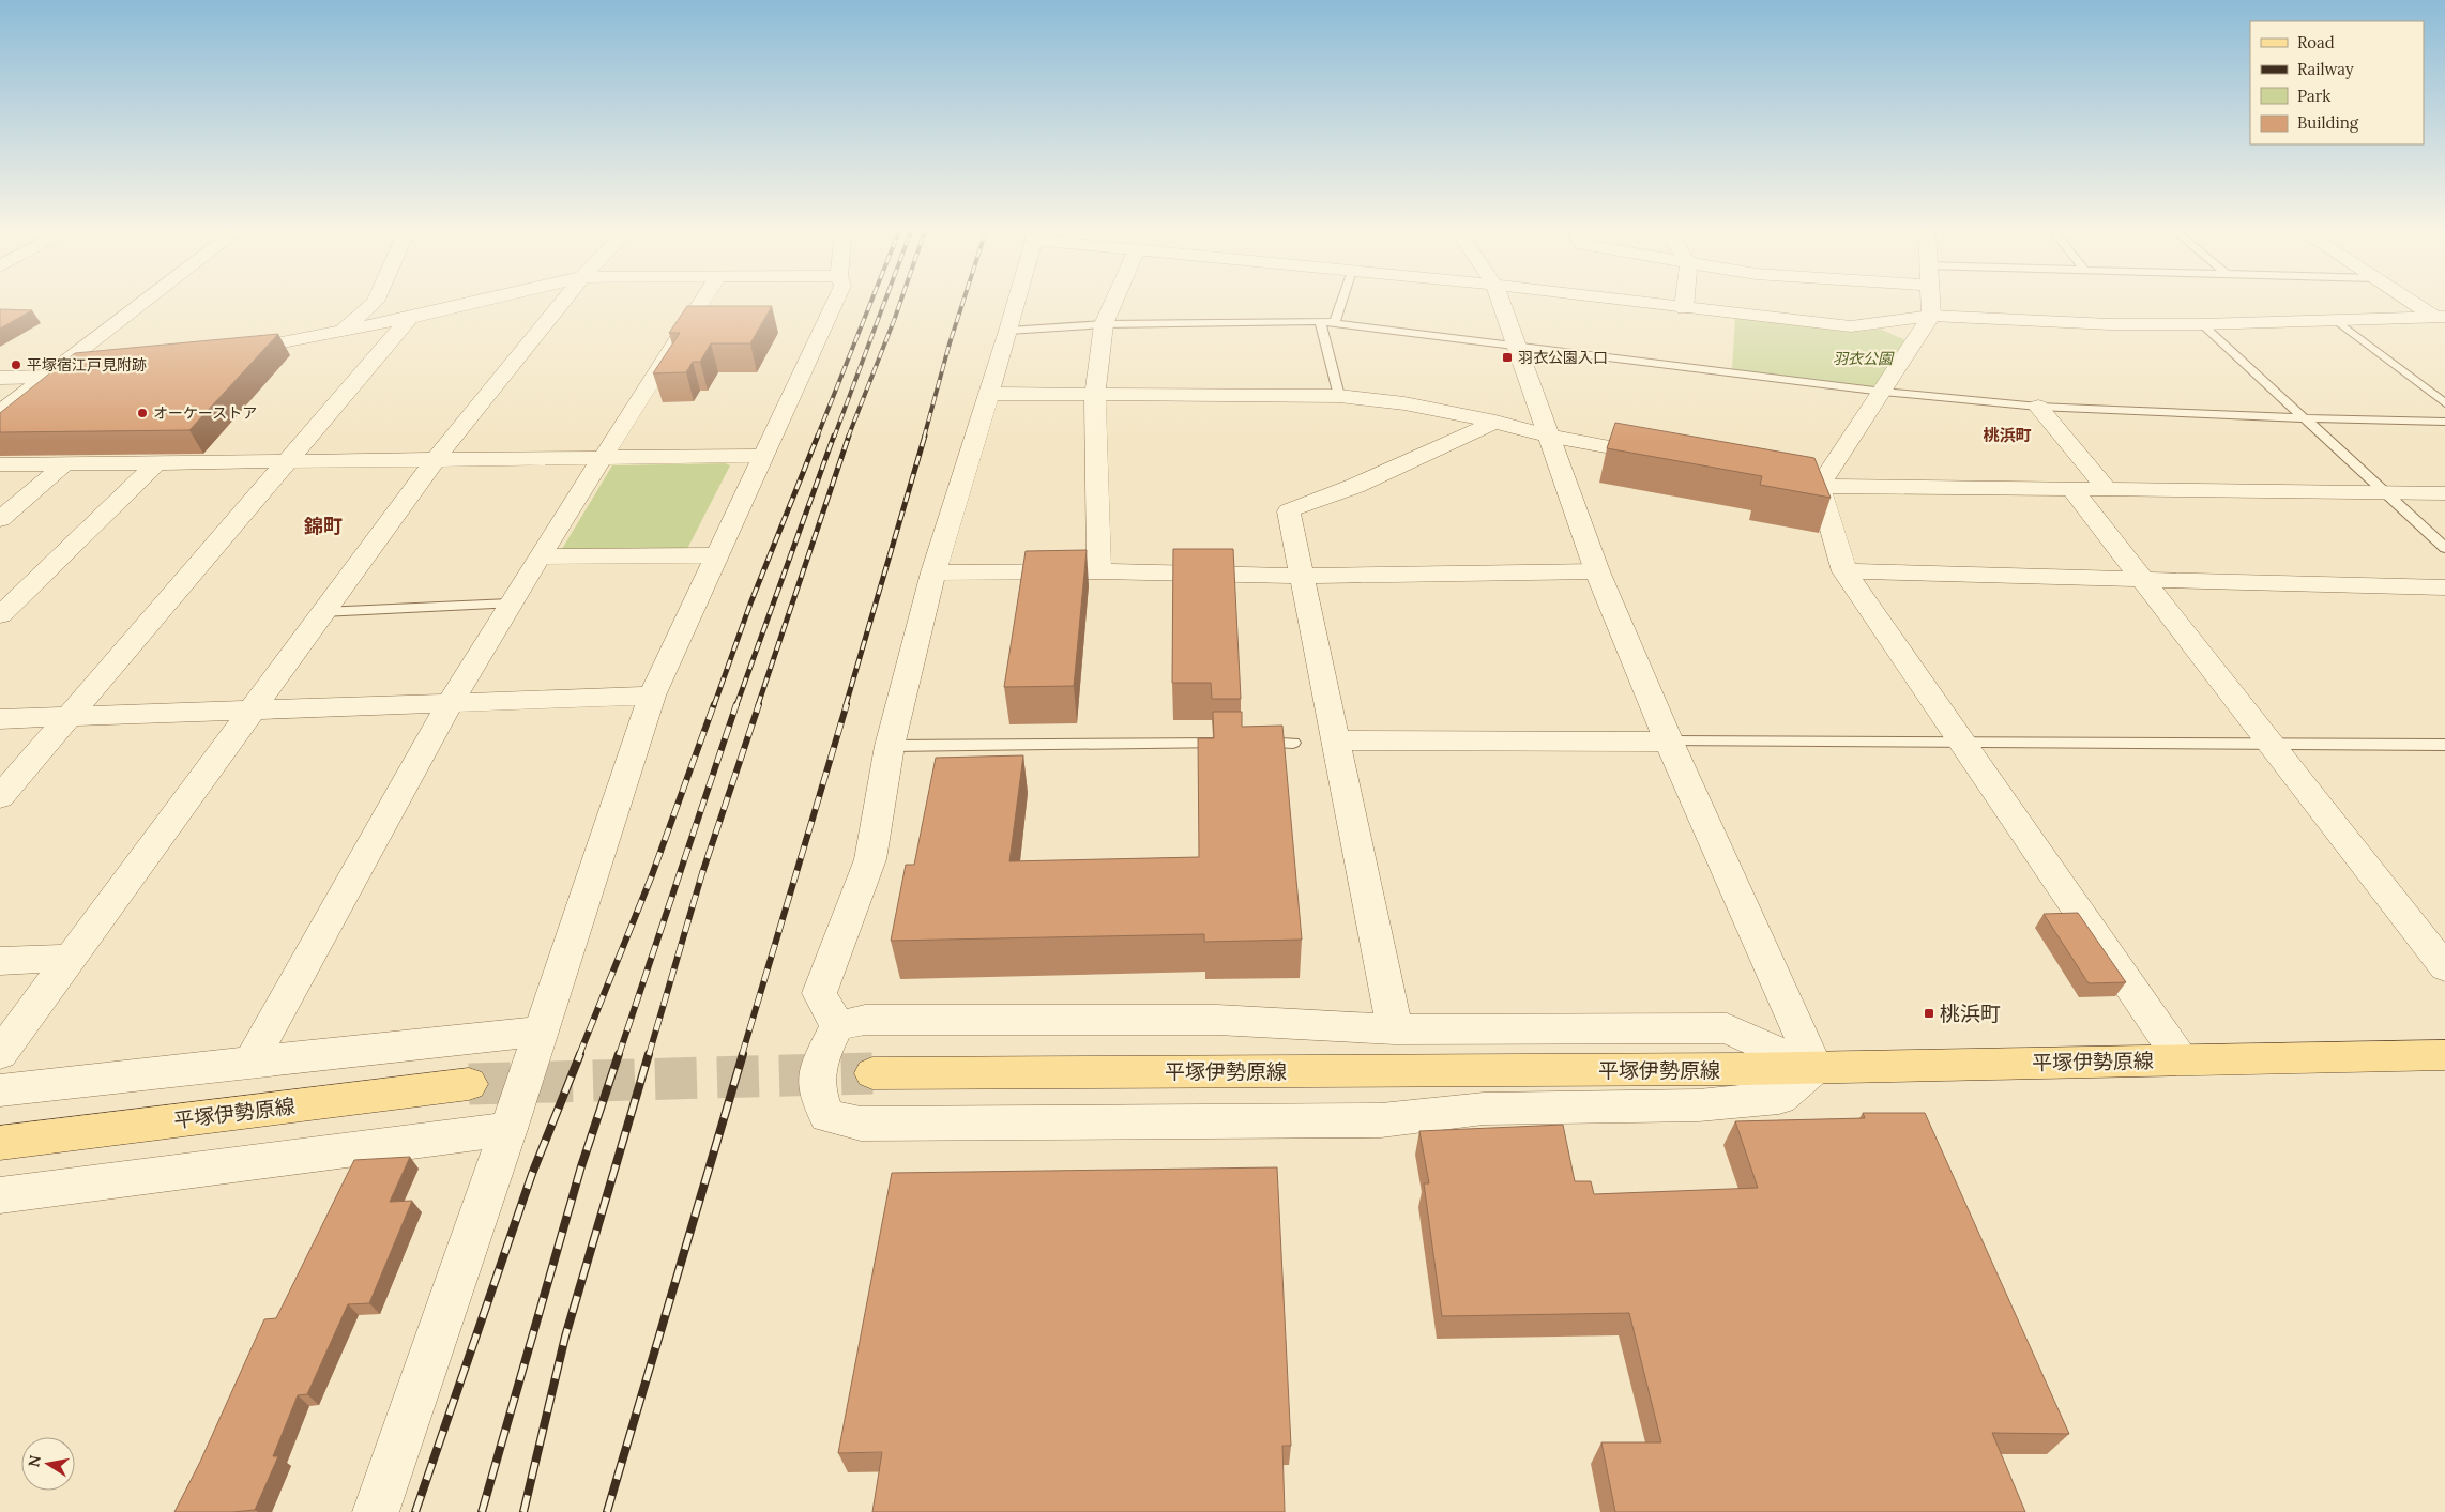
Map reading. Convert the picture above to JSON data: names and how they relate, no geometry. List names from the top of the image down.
{
  "streets": {
    "main road": ["平塚伊勢原線"]
  },
  "districts": ["桃浜町", "錦町"],
  "parks": ["羽衣公園"],
  "places": {
    "transit": ["羽衣公園入口", "桃浜町"],
    "other": ["平塚宿江戸見附跡", "オーケーストア"]
  },
  "legend": [
    "Road",
    "Railway",
    "Park",
    "Building"
  ],
  "north": "left"
}
